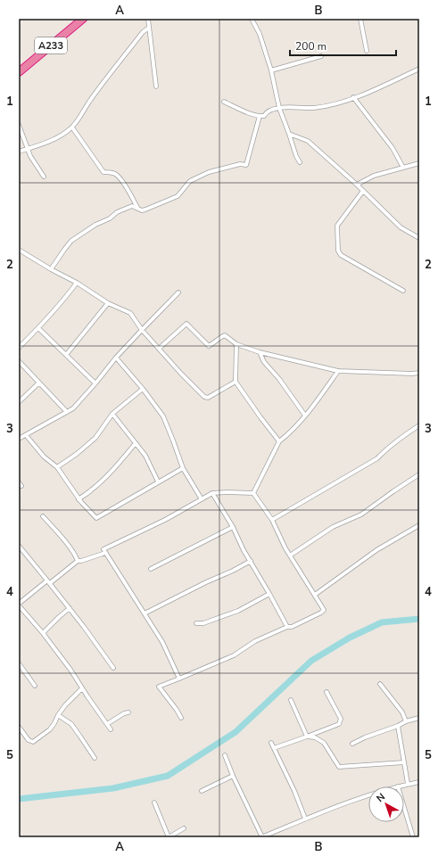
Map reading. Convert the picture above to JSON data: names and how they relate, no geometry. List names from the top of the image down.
{
  "streets": {
    "highway": ["A233"]
  },
  "scale_bar": "200 m",
  "north": "top left",
  "grid": {
    "columns": ["A", "B"],
    "rows": [
      "1",
      "2",
      "3",
      "4",
      "5"
    ]
  }
}
